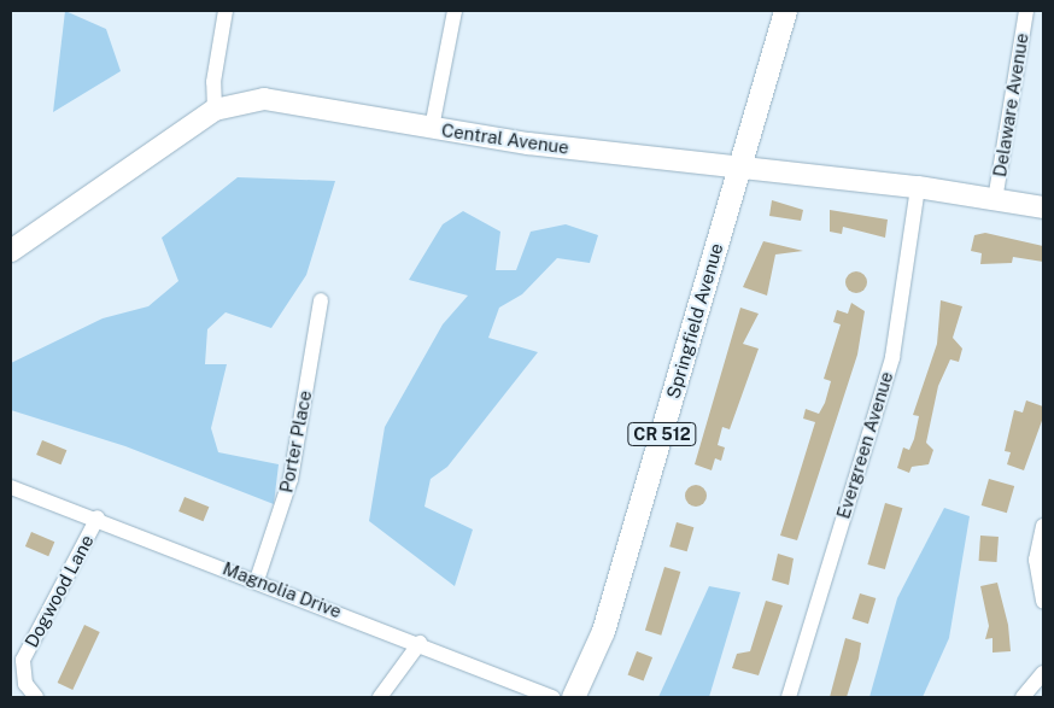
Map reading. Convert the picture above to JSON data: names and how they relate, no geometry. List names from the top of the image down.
{
  "streets": {
    "main road": ["Springfield Avenue", "CR 512"],
    "street": [
      "Delaware Avenue",
      "Central Avenue",
      "Porter Place",
      "Evergreen Avenue",
      "Magnolia Drive",
      "Dogwood Lane"
    ]
  },
  "crossings": [
    ["Delaware Avenue", "Central Avenue"],
    ["Central Avenue", "Springfield Avenue"],
    ["Central Avenue", "Evergreen Avenue"],
    ["Porter Place", "Magnolia Drive"],
    ["Magnolia Drive", "Dogwood Lane"]
  ]
}
